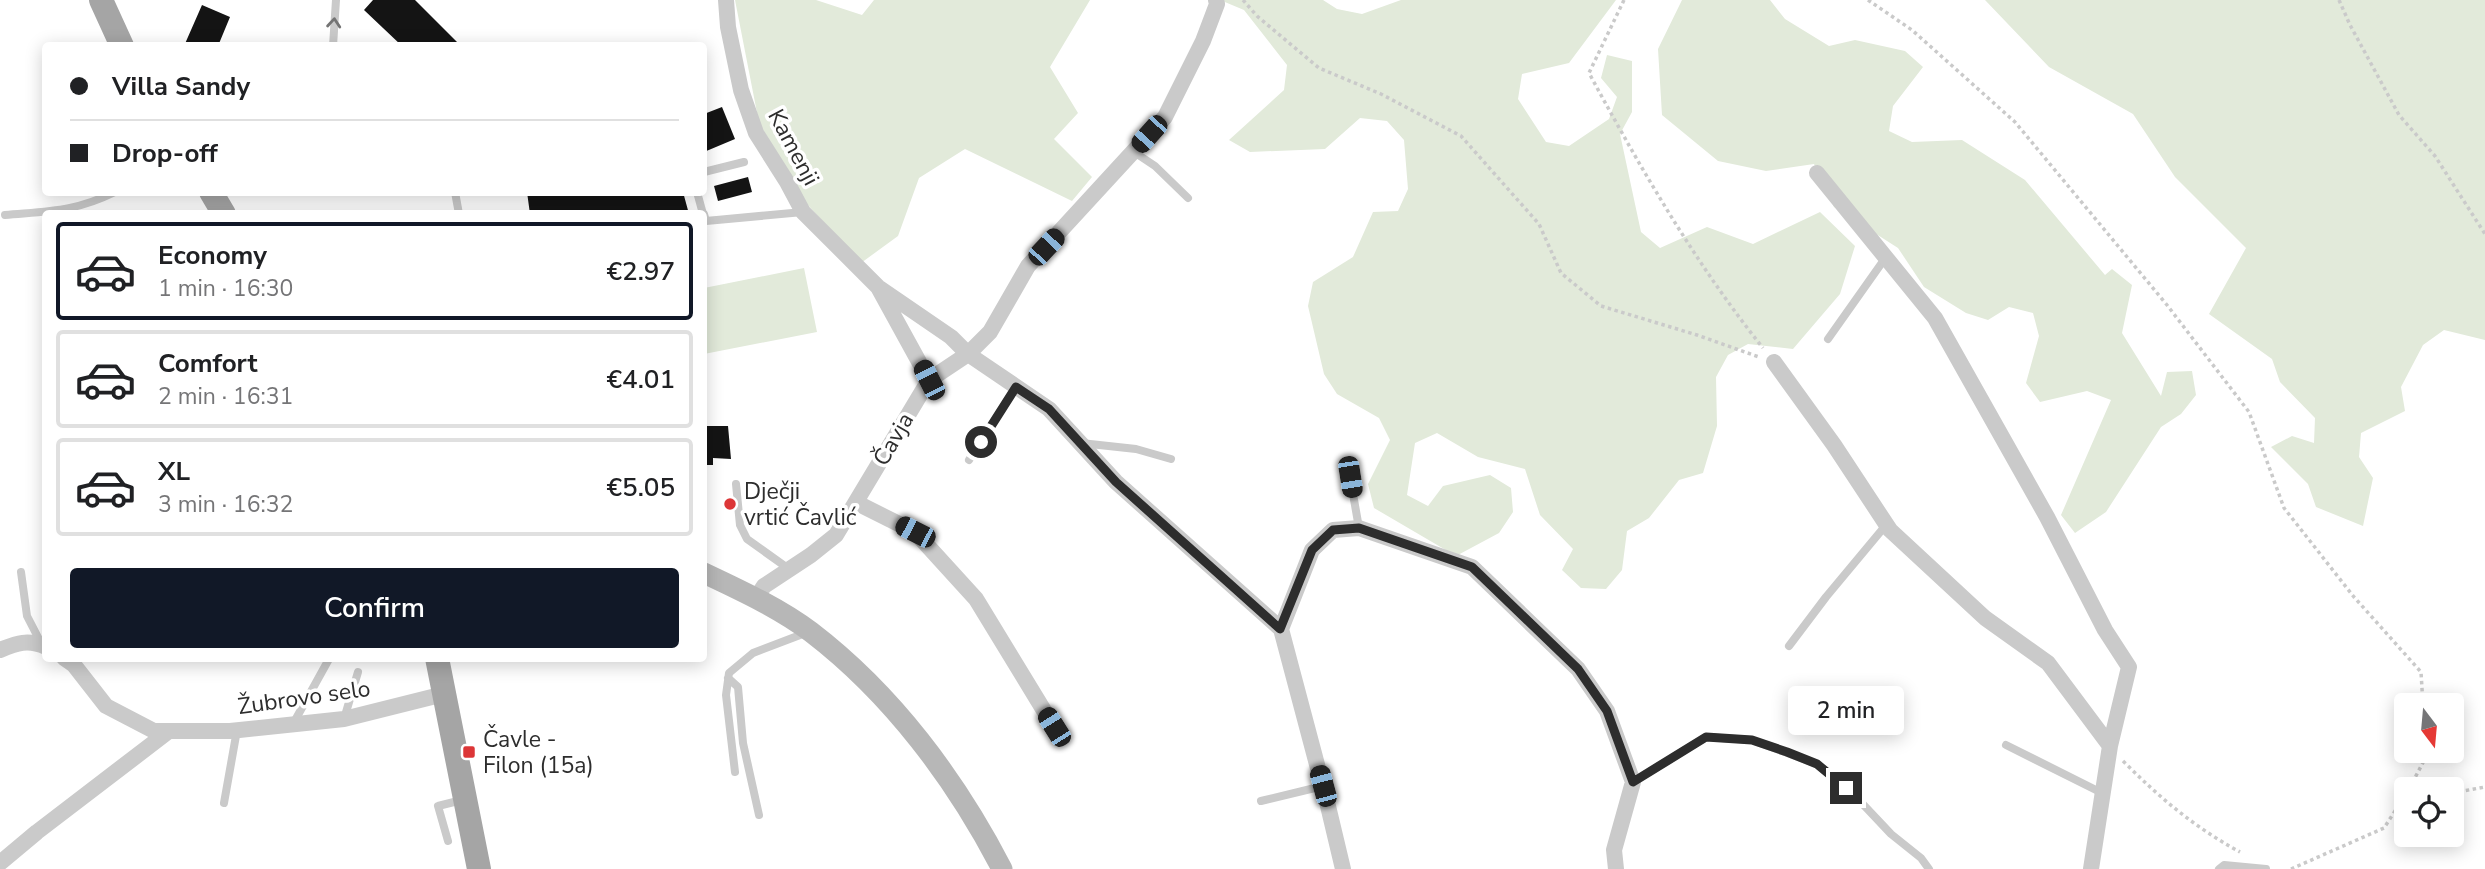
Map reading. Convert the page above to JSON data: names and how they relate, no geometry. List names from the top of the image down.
{
  "streets": {
    "street": ["Kamenji", "Čavja", "Žubrovo selo"]
  },
  "crossings": [
    ["Kamenji", "Čavja"]
  ],
  "places": {
    "other": ["Dječji vrtić Čavlić"],
    "transit": ["Čavle - Filon (15a)"]
  },
  "north": "bottom",
  "page": {
    "banner": ["Villa Sandy", "Drop-off"],
    "list": [
      {
        "name": "Economy",
        "note": "1 min · 16:30",
        "value": "€2.97"
      },
      {
        "name": "Comfort",
        "note": "2 min · 16:31",
        "value": "€4.01"
      },
      {
        "name": "XL",
        "note": "3 min · 16:32",
        "value": "€5.05"
      }
    ],
    "buttons": "Confirm",
    "bubble": "2 min"
  }
}
